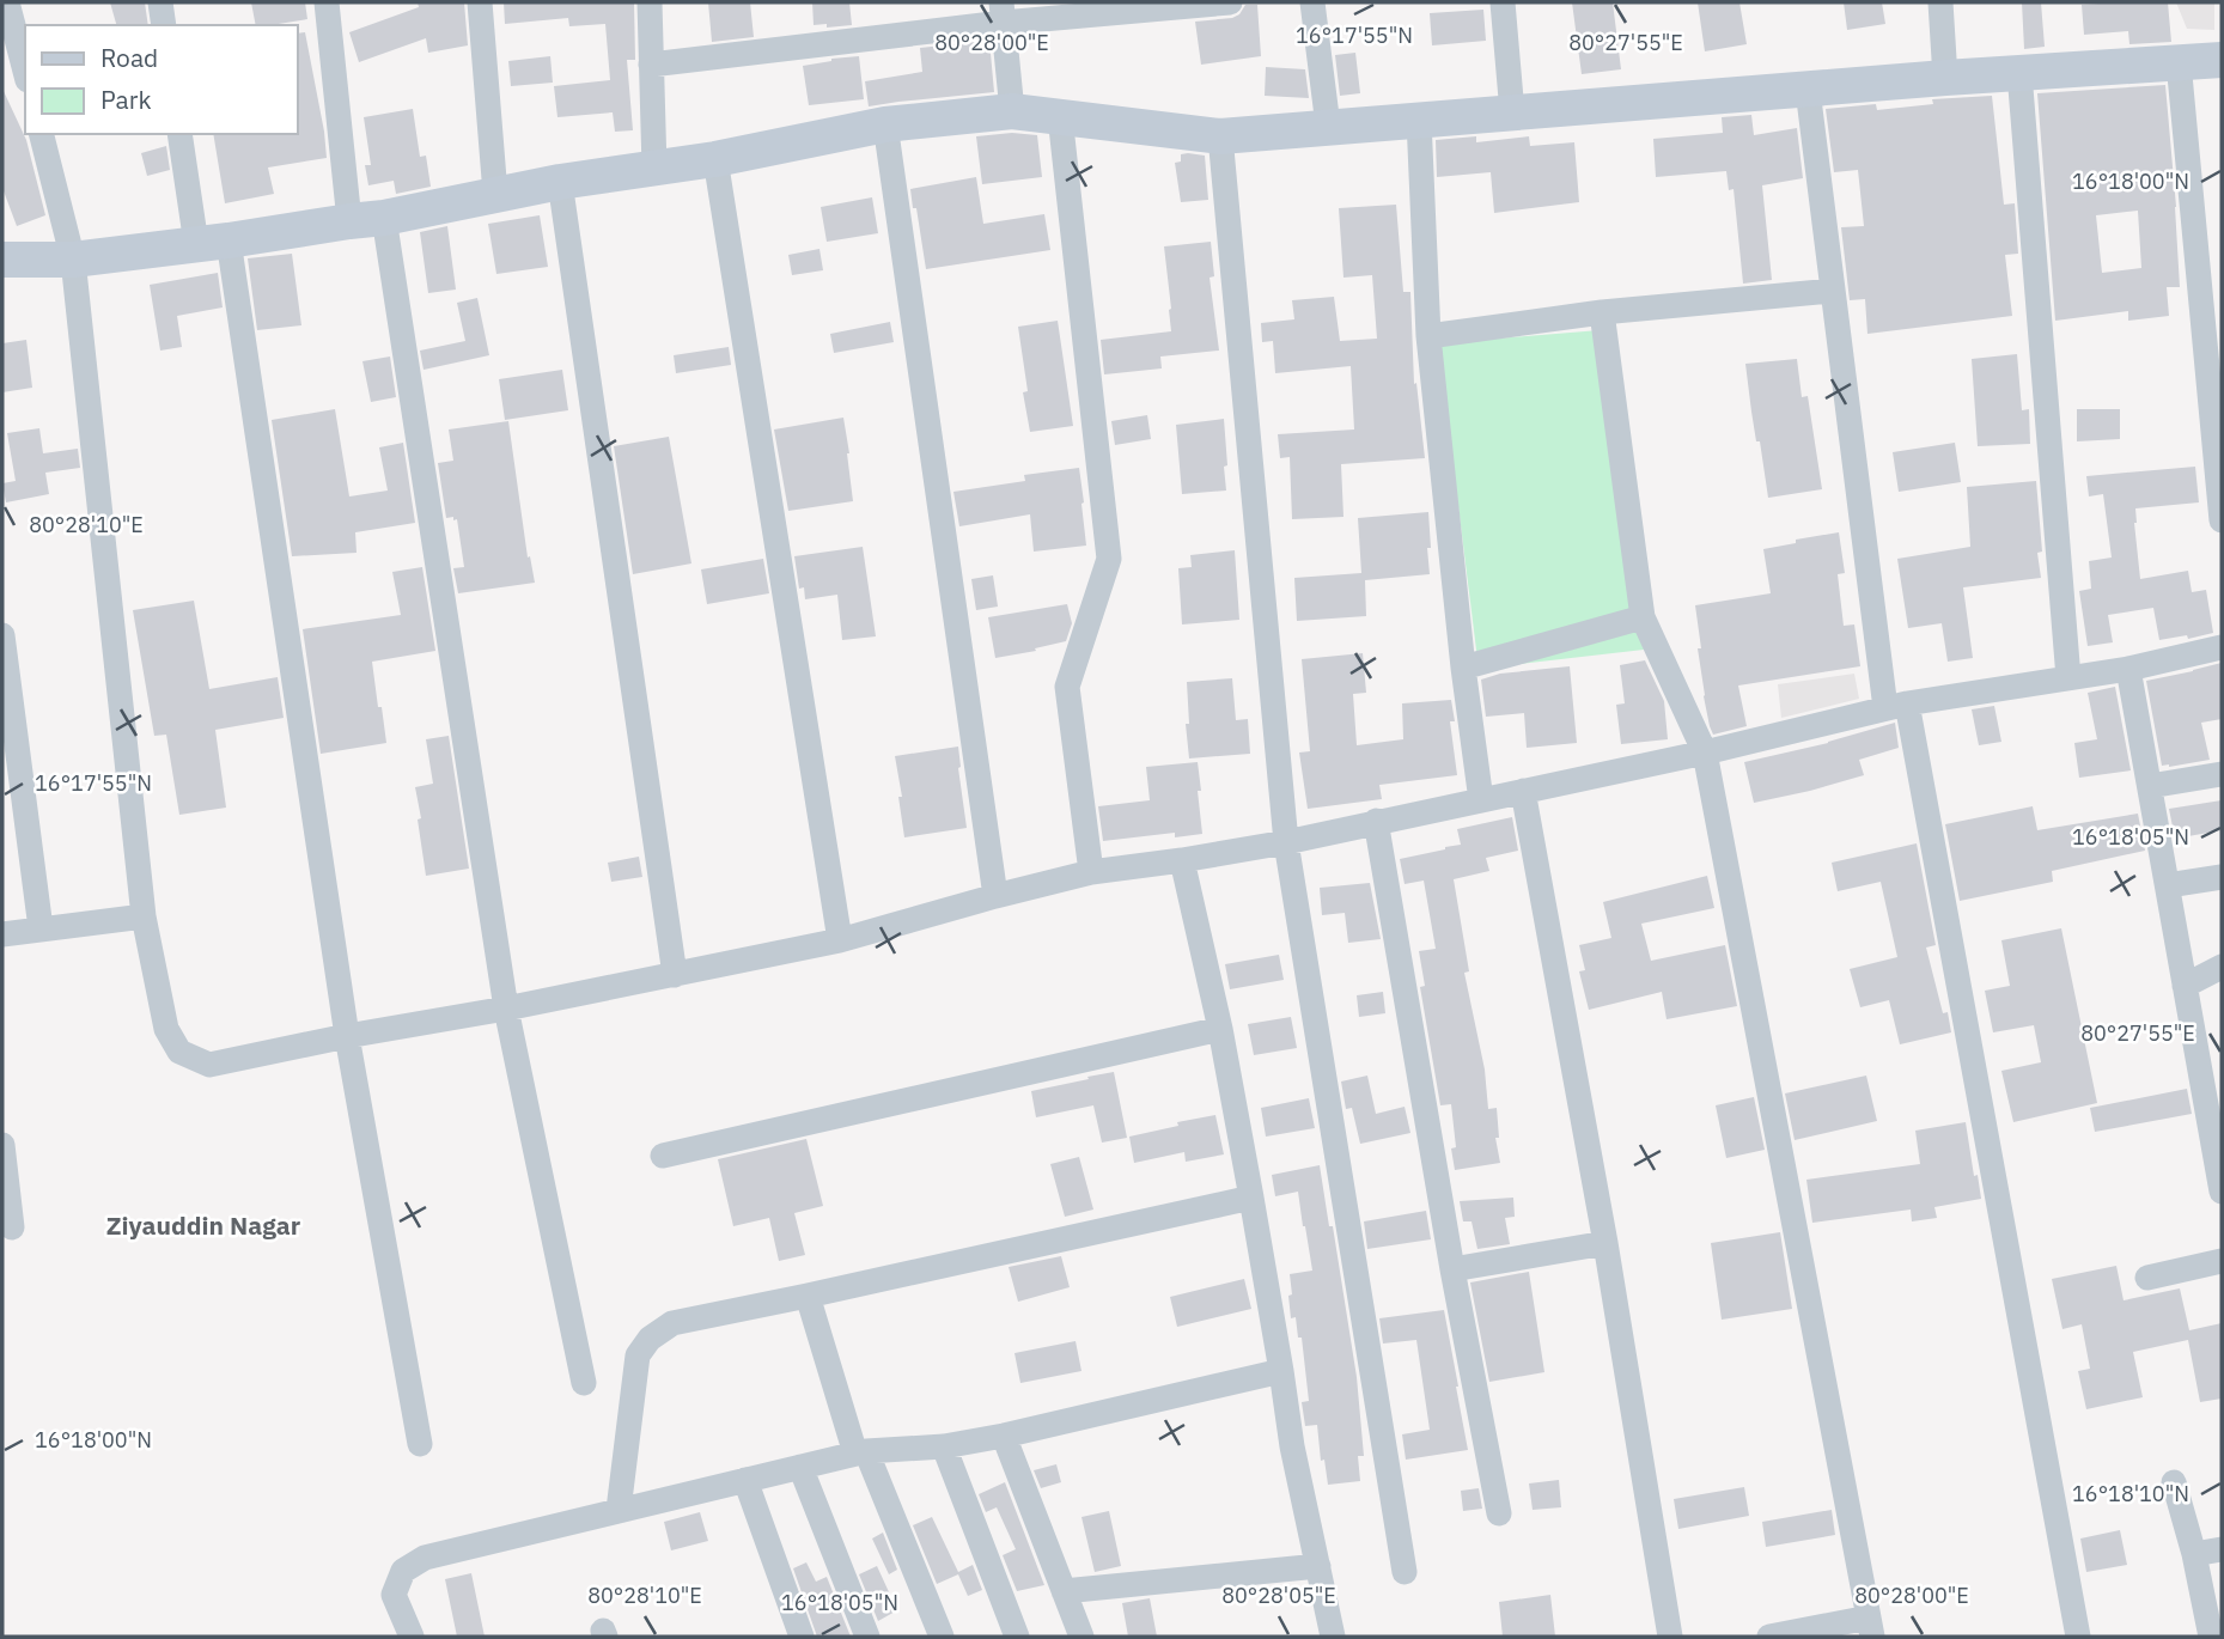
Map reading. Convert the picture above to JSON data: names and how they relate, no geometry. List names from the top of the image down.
{
  "districts": ["Ziyauddin Nagar"],
  "legend": ["Road", "Park"],
  "coordinates": [
    "16°17'55\"N",
    "80°27'55\"E",
    "80°28'00\"E",
    "16°18'00\"N",
    "80°28'10\"E",
    "16°18'05\"N",
    "16°18'10\"N",
    "80°28'05\"E"
  ]
}
